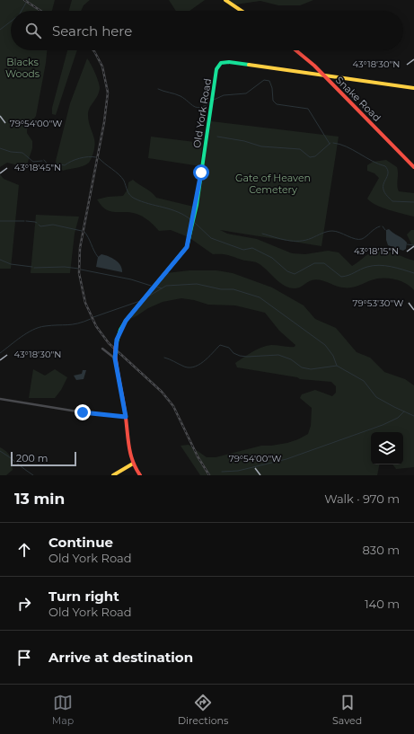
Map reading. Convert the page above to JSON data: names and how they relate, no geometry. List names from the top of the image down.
{
  "streets": {
    "main road": ["Snake Road", "Old York Road"]
  },
  "crossings": [
    ["Snake Road", "Old York Road"]
  ],
  "parks": ["Blacks Woods", "Gate of Heaven Cemetery"],
  "scale_bar": "200 m",
  "page": {
    "search": "Search here",
    "scale": "200 m",
    "heading": ["13 min", "Walk · 970 m"],
    "list": [
      ["Continue", "Old York Road", "830 m"],
      ["Turn right", "Old York Road", "140 m"],
      "Arrive at destination"
    ],
    "nav": ["Map", "Directions", "Saved"]
  },
  "coordinates": [
    "43°18'30\"N",
    "79°54'00\"W",
    "43°18'45\"N",
    "43°18'15\"N",
    "79°53'30\"W"
  ]
}
